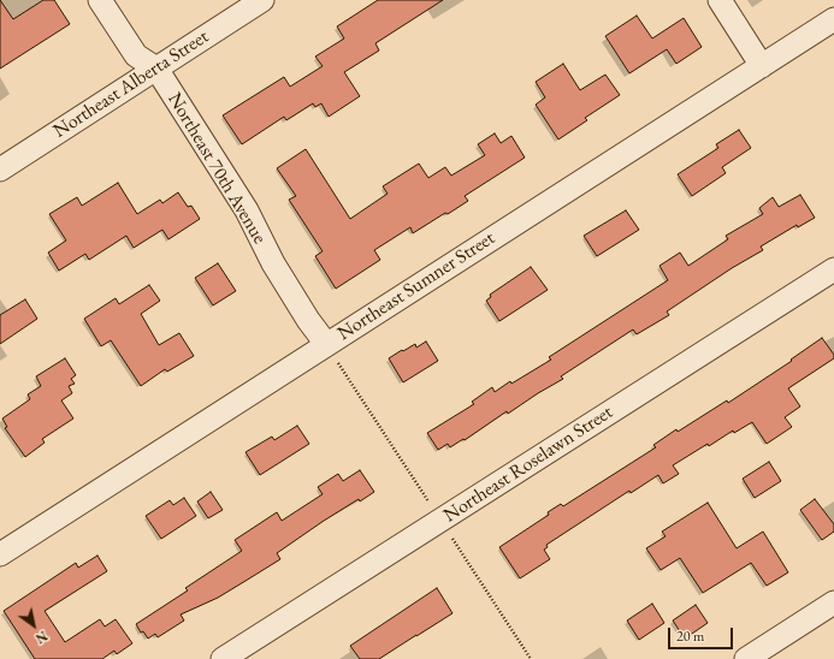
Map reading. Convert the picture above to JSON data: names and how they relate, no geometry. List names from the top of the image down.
{
  "streets": {
    "street": [
      "Northeast Alberta Street",
      "Northeast 70th Avenue",
      "Northeast Sumner Street",
      "Northeast Roselawn Street"
    ]
  },
  "crossings": [
    ["Northeast Alberta Street", "Northeast 70th Avenue"],
    ["Northeast 70th Avenue", "Northeast Sumner Street"]
  ],
  "scale_bar": "20 m",
  "north": "bottom right"
}
